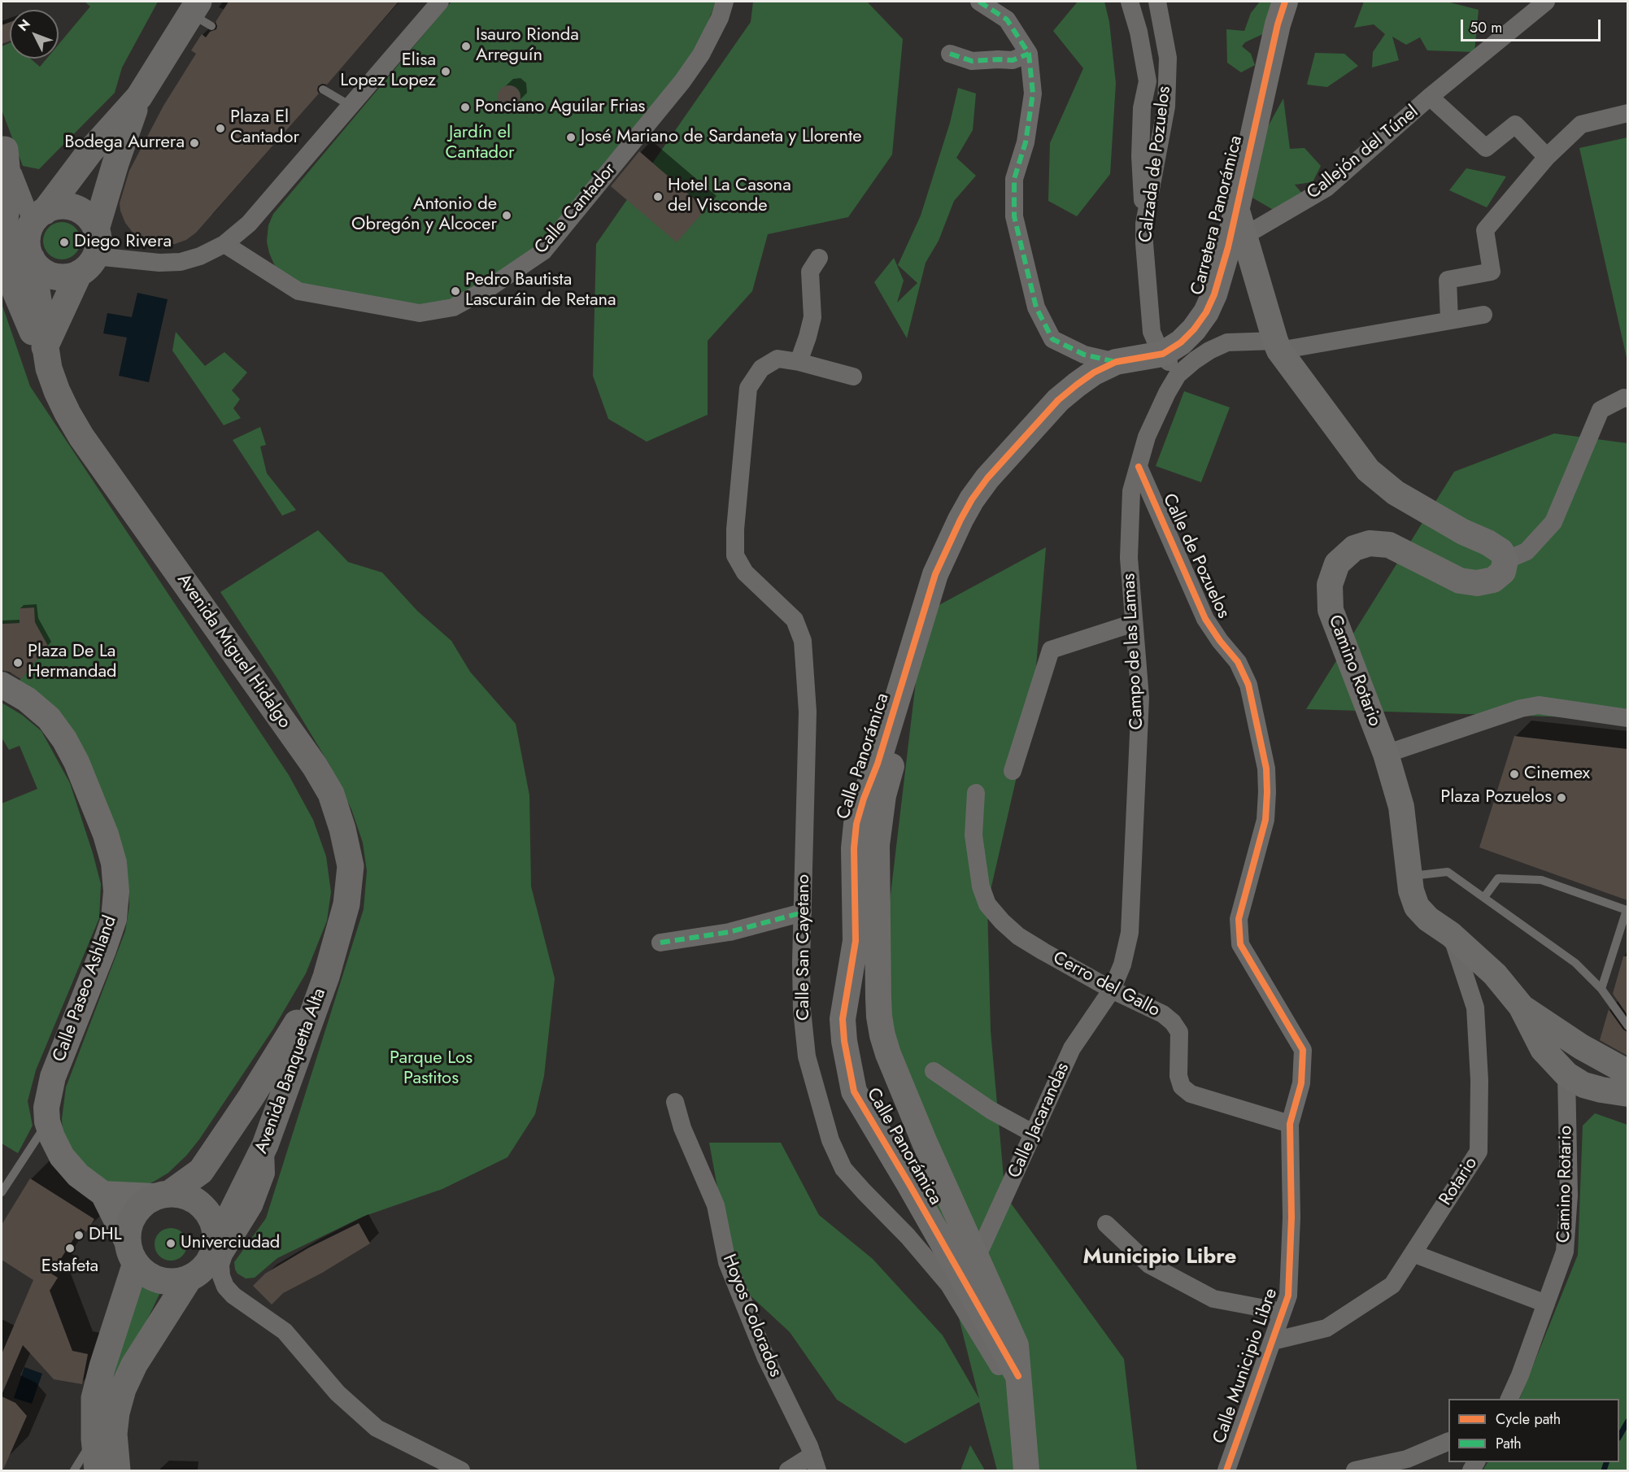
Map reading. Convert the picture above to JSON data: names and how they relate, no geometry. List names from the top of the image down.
{
  "streets": {
    "main road": ["Avenida Miguel Hidalgo", "Avenida Banquetta Alta"],
    "street": [
      "Callejón del Túnel",
      "Calzada de Pozuelos",
      "Calle Cantador",
      "Carretera Panorámica",
      "Calle de Pozuelos",
      "Campo de las Lamas",
      "Camino Rotario",
      "Calle Panorámica",
      "Calle San Cayetano",
      "Cerro del Gallo",
      "Calle Paseo Ashland",
      "Calle Jacarandas",
      "Rotario",
      "Hoyos Colorados",
      "Calle Municipio Libre"
    ]
  },
  "crossings": [
    ["Calzada de Pozuelos", "Carretera Panorámica"],
    ["Carretera Panorámica", "Calle Panorámica"],
    ["Calle de Pozuelos", "Campo de las Lamas"],
    ["Calle de Pozuelos", "Cerro del Gallo"],
    ["Calle de Pozuelos", "Calle Municipio Libre"],
    ["Avenida Miguel Hidalgo", "Avenida Banquetta Alta"],
    ["Campo de las Lamas", "Cerro del Gallo"],
    ["Campo de las Lamas", "Calle Jacarandas"],
    ["Camino Rotario", "Rotario"],
    ["Calle Panorámica", "Calle San Cayetano"],
    ["Calle Panorámica", "Calle Jacarandas"],
    ["Cerro del Gallo", "Calle Jacarandas"],
    ["Cerro del Gallo", "Calle Municipio Libre"],
    ["Calle Paseo Ashland", "Avenida Banquetta Alta"],
    ["Rotario", "Calle Municipio Libre"]
  ],
  "districts": ["Municipio Libre"],
  "parks": ["Jardín el Cantador", "Parque Los Pastitos"],
  "places": [
    "Isauro Rionda Arreguín",
    "Elisa Lopez Lopez",
    "Ponciano Aguilar Frias",
    "Plaza El Cantador",
    "José Mariano de Sardaneta y Llorente",
    "Bodega Aurrera",
    "Hotel La Casona del Visconde",
    "Antonio de Obregón y Alcocer",
    "Diego Rivera",
    "Pedro Bautista Lascuráin de Retana",
    "Plaza De La Hermandad",
    "Cinemex",
    "Plaza Pozuelos",
    "DHL",
    "Univerciudad",
    "Estafeta"
  ],
  "legend": ["Cycle path", "Path"],
  "scale_bar": "50 m",
  "north": "top left"
}
